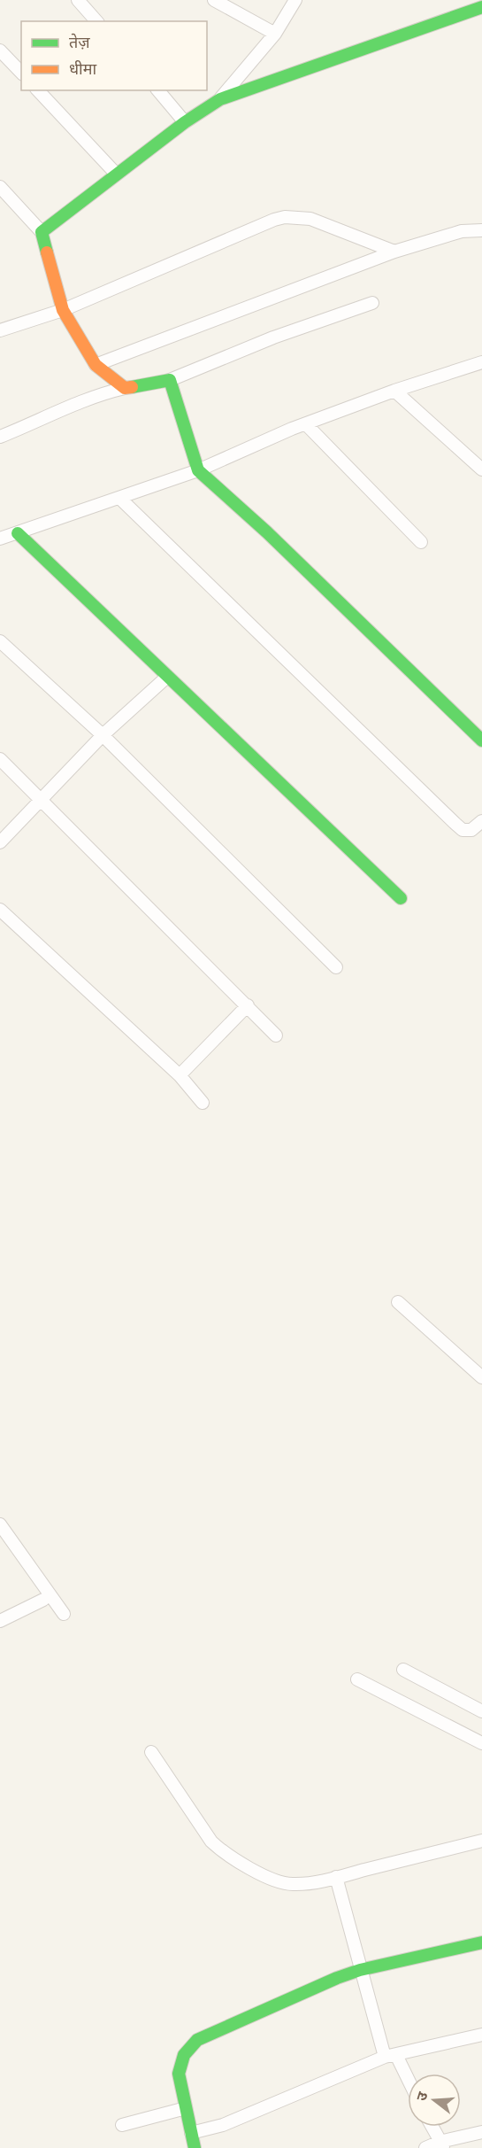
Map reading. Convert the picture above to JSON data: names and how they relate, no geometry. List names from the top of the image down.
{
  "legend": ["तेज़", "धीमा"],
  "north": "left"
}
